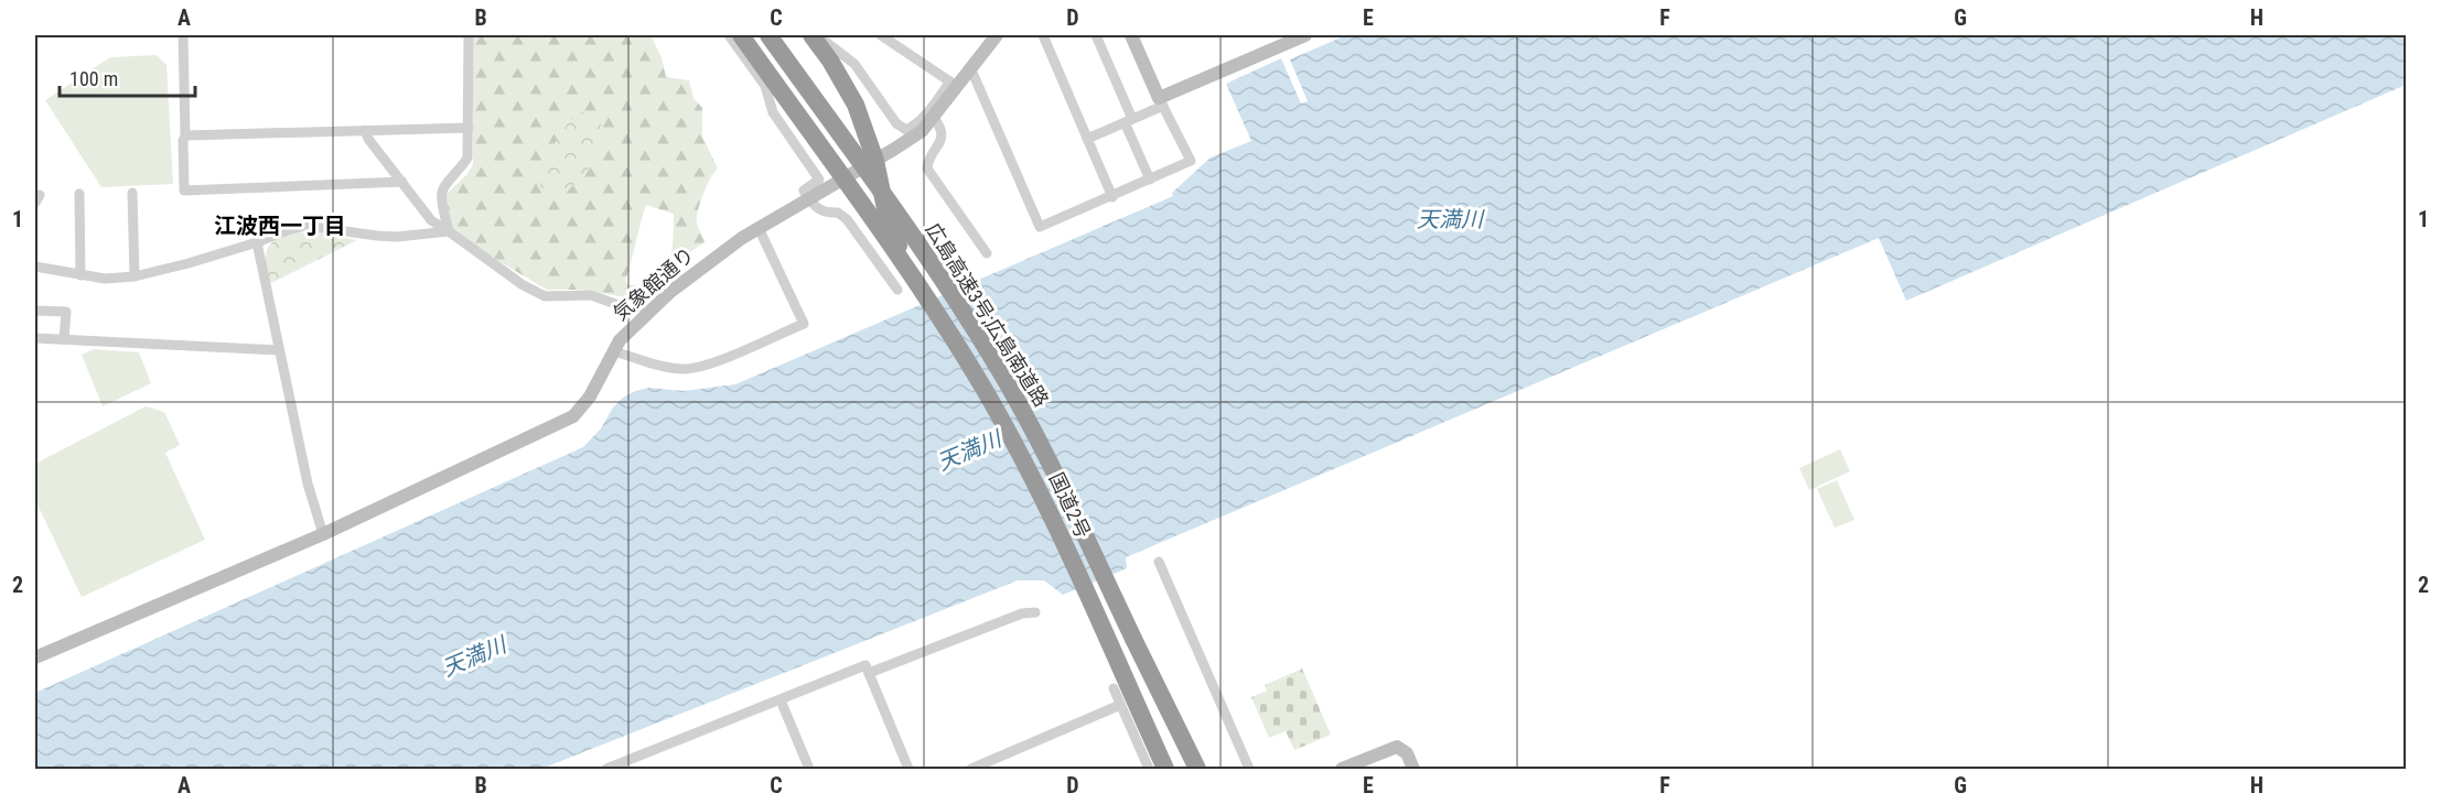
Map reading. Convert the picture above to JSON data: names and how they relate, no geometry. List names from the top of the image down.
{
  "streets": {
    "highway": ["広島高速3号;広島南道路", "国道2号"],
    "street": ["気象館通り"]
  },
  "crossings": [
    ["気象館通り", "国道2号"]
  ],
  "districts": ["江波西一丁目"],
  "water": ["天満川"],
  "scale_bar": "100 m",
  "grid": {
    "columns": [
      "A",
      "B",
      "C",
      "D",
      "E",
      "F",
      "G",
      "H"
    ],
    "rows": ["1", "2"]
  }
}
